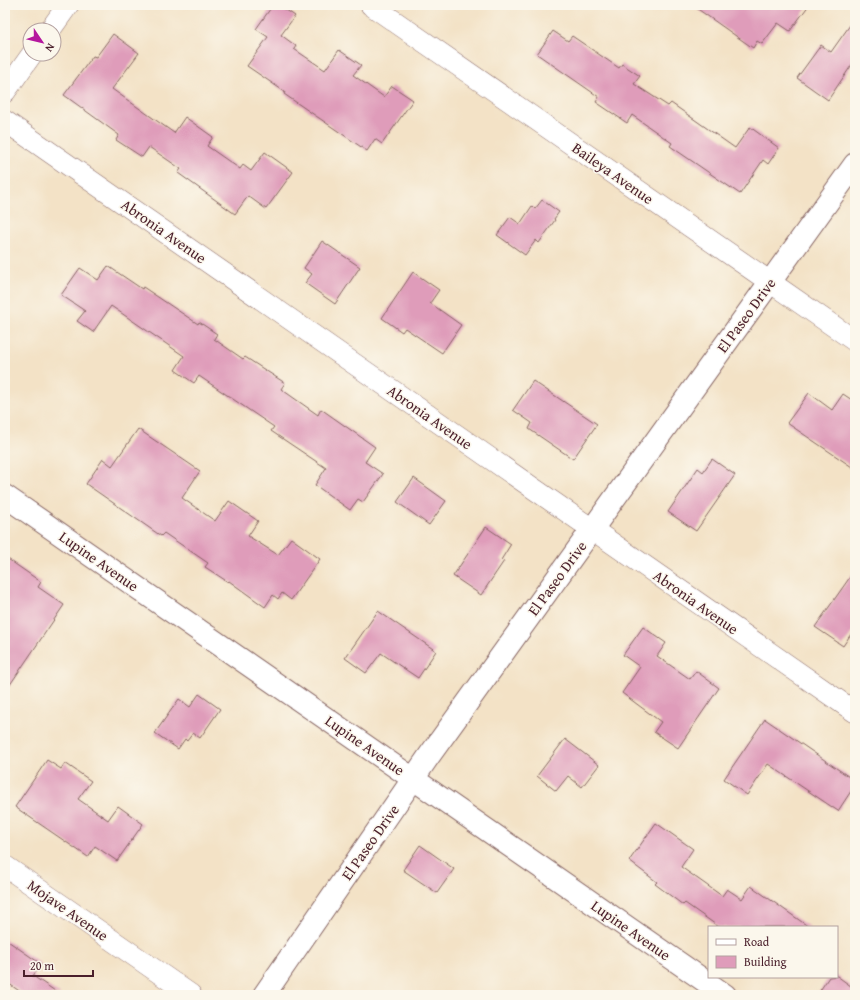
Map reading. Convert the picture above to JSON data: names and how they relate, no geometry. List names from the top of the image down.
{
  "streets": {
    "street": [
      "Baileya Avenue",
      "Abronia Avenue",
      "El Paseo Drive",
      "Lupine Avenue",
      "Mojave Avenue"
    ]
  },
  "crossings": [
    ["Baileya Avenue", "El Paseo Drive"],
    ["Abronia Avenue", "El Paseo Drive"],
    ["El Paseo Drive", "Lupine Avenue"]
  ],
  "legend": ["Road", "Building"],
  "scale_bar": "20 m",
  "north": "bottom right"
}
